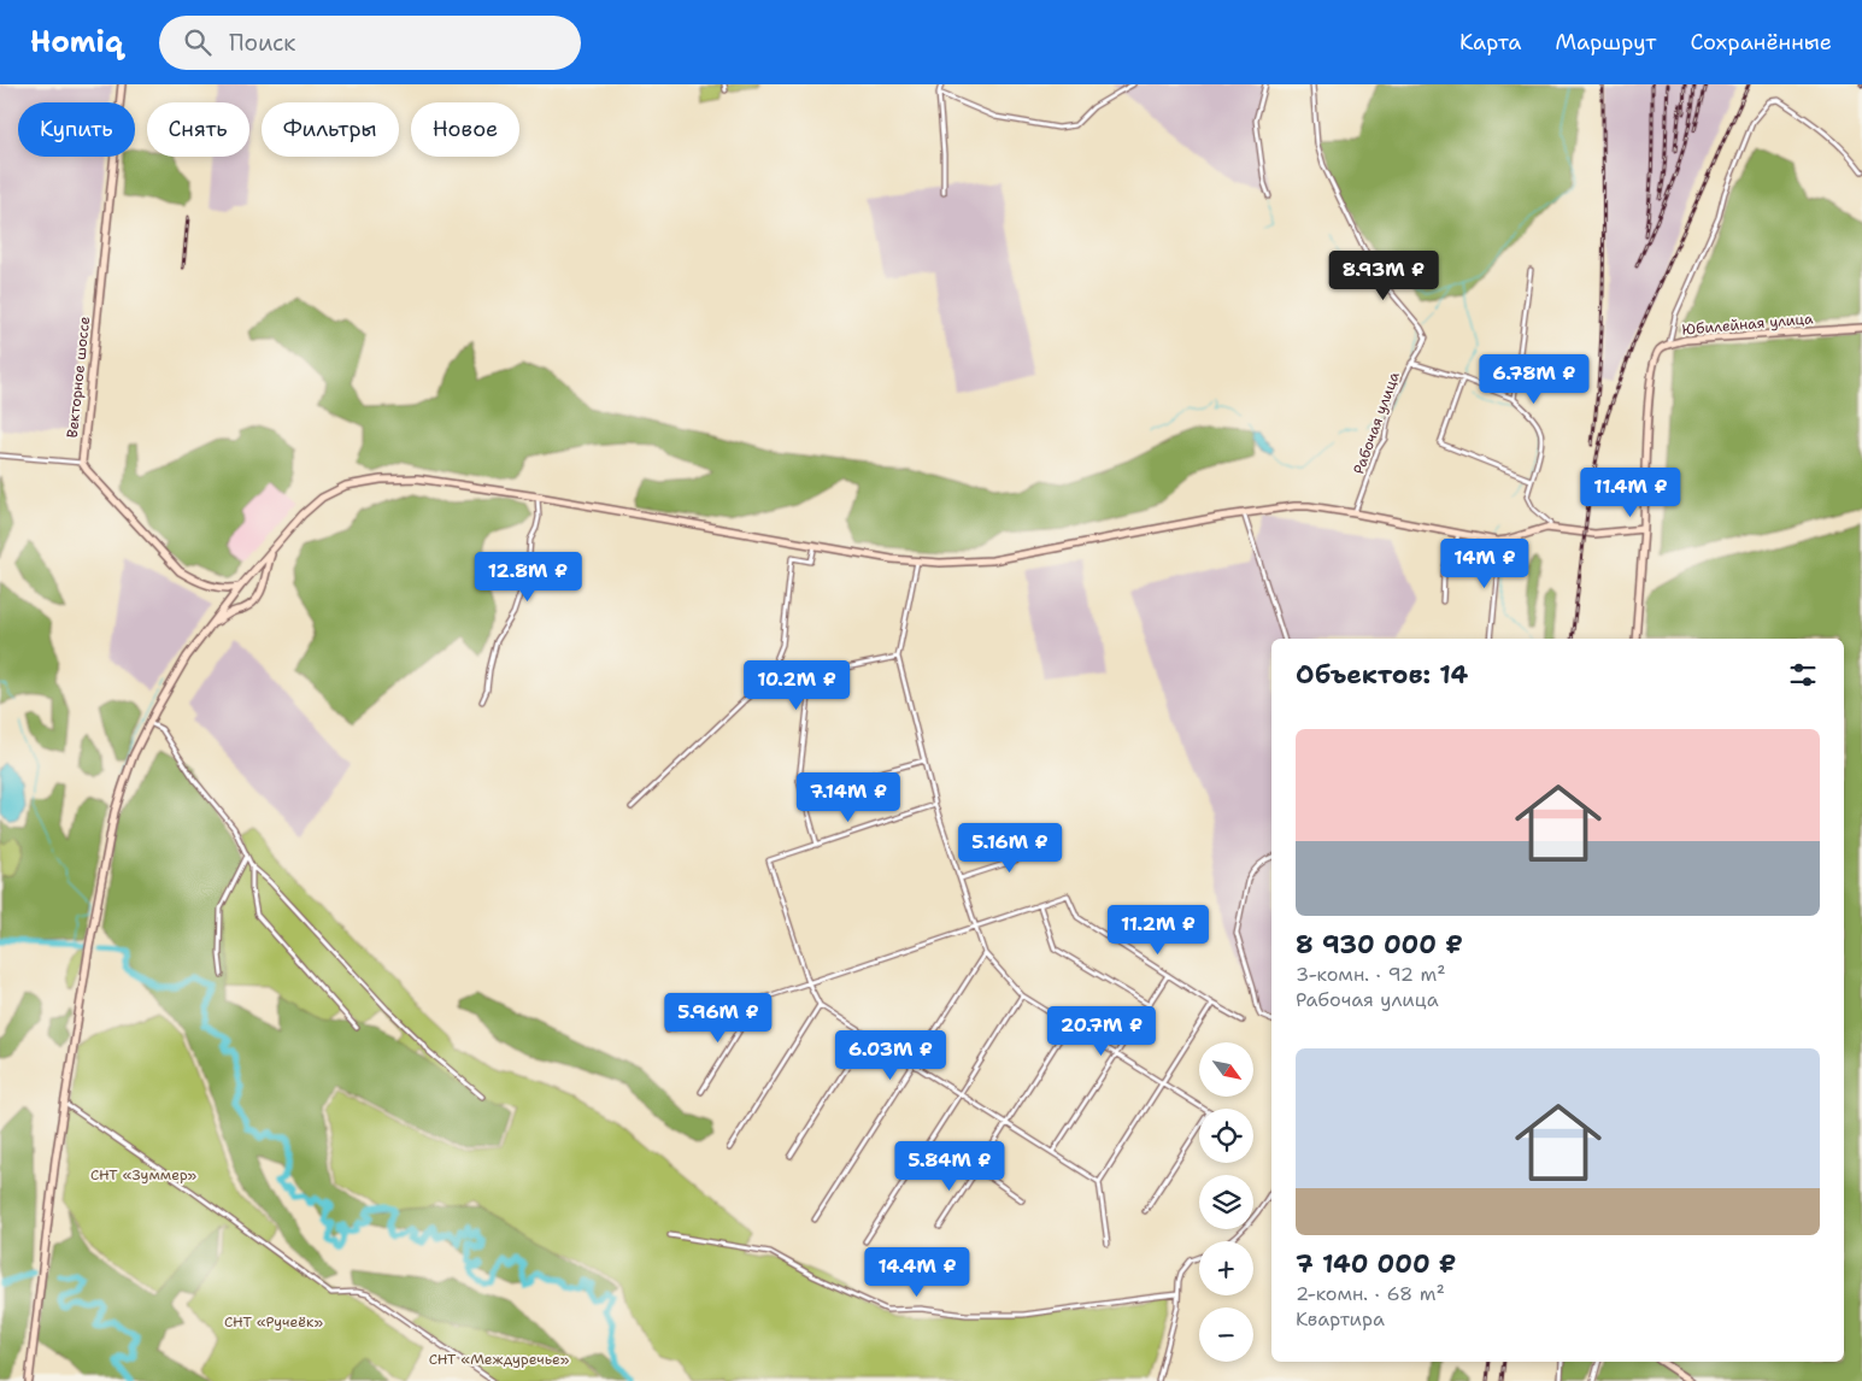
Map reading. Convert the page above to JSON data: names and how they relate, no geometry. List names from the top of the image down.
{
  "streets": {
    "main road": ["Юбилейная улица", "Векторное шоссе"],
    "street": ["Рабочая улица"]
  },
  "parks": ["СНТ «Зуммер»", "СНТ «Ручеёк»", "СНТ «Междуречье»"],
  "north": "bottom right",
  "page": {
    "header": "Homiq",
    "search": "Поиск",
    "nav": ["Карта", "Маршрут", "Сохранённые"],
    "chip": [
      "Купить",
      "Снять",
      "Фильтры",
      "Новое"
    ],
    "price": [
      "8.93M ₽",
      "6.78M ₽",
      "11.4M ₽",
      "14M ₽",
      "12.8M ₽",
      "10.2M ₽",
      "7.14M ₽",
      "5.16M ₽",
      "11.2M ₽",
      "5.96M ₽",
      "20.7M ₽",
      "6.03M ₽",
      "5.84M ₽",
      "14.4M ₽"
    ],
    "heading": "Объектов: 14",
    "list": [
      {
        "name": "8 930 000 ₽",
        "note": "3-комн. · 92 m² · Рабочая улица"
      },
      {
        "name": "7 140 000 ₽",
        "note": "2-комн. · 68 m² · Квартира"
      }
    ],
    "map_buttons": ["+", "−"]
  }
}
